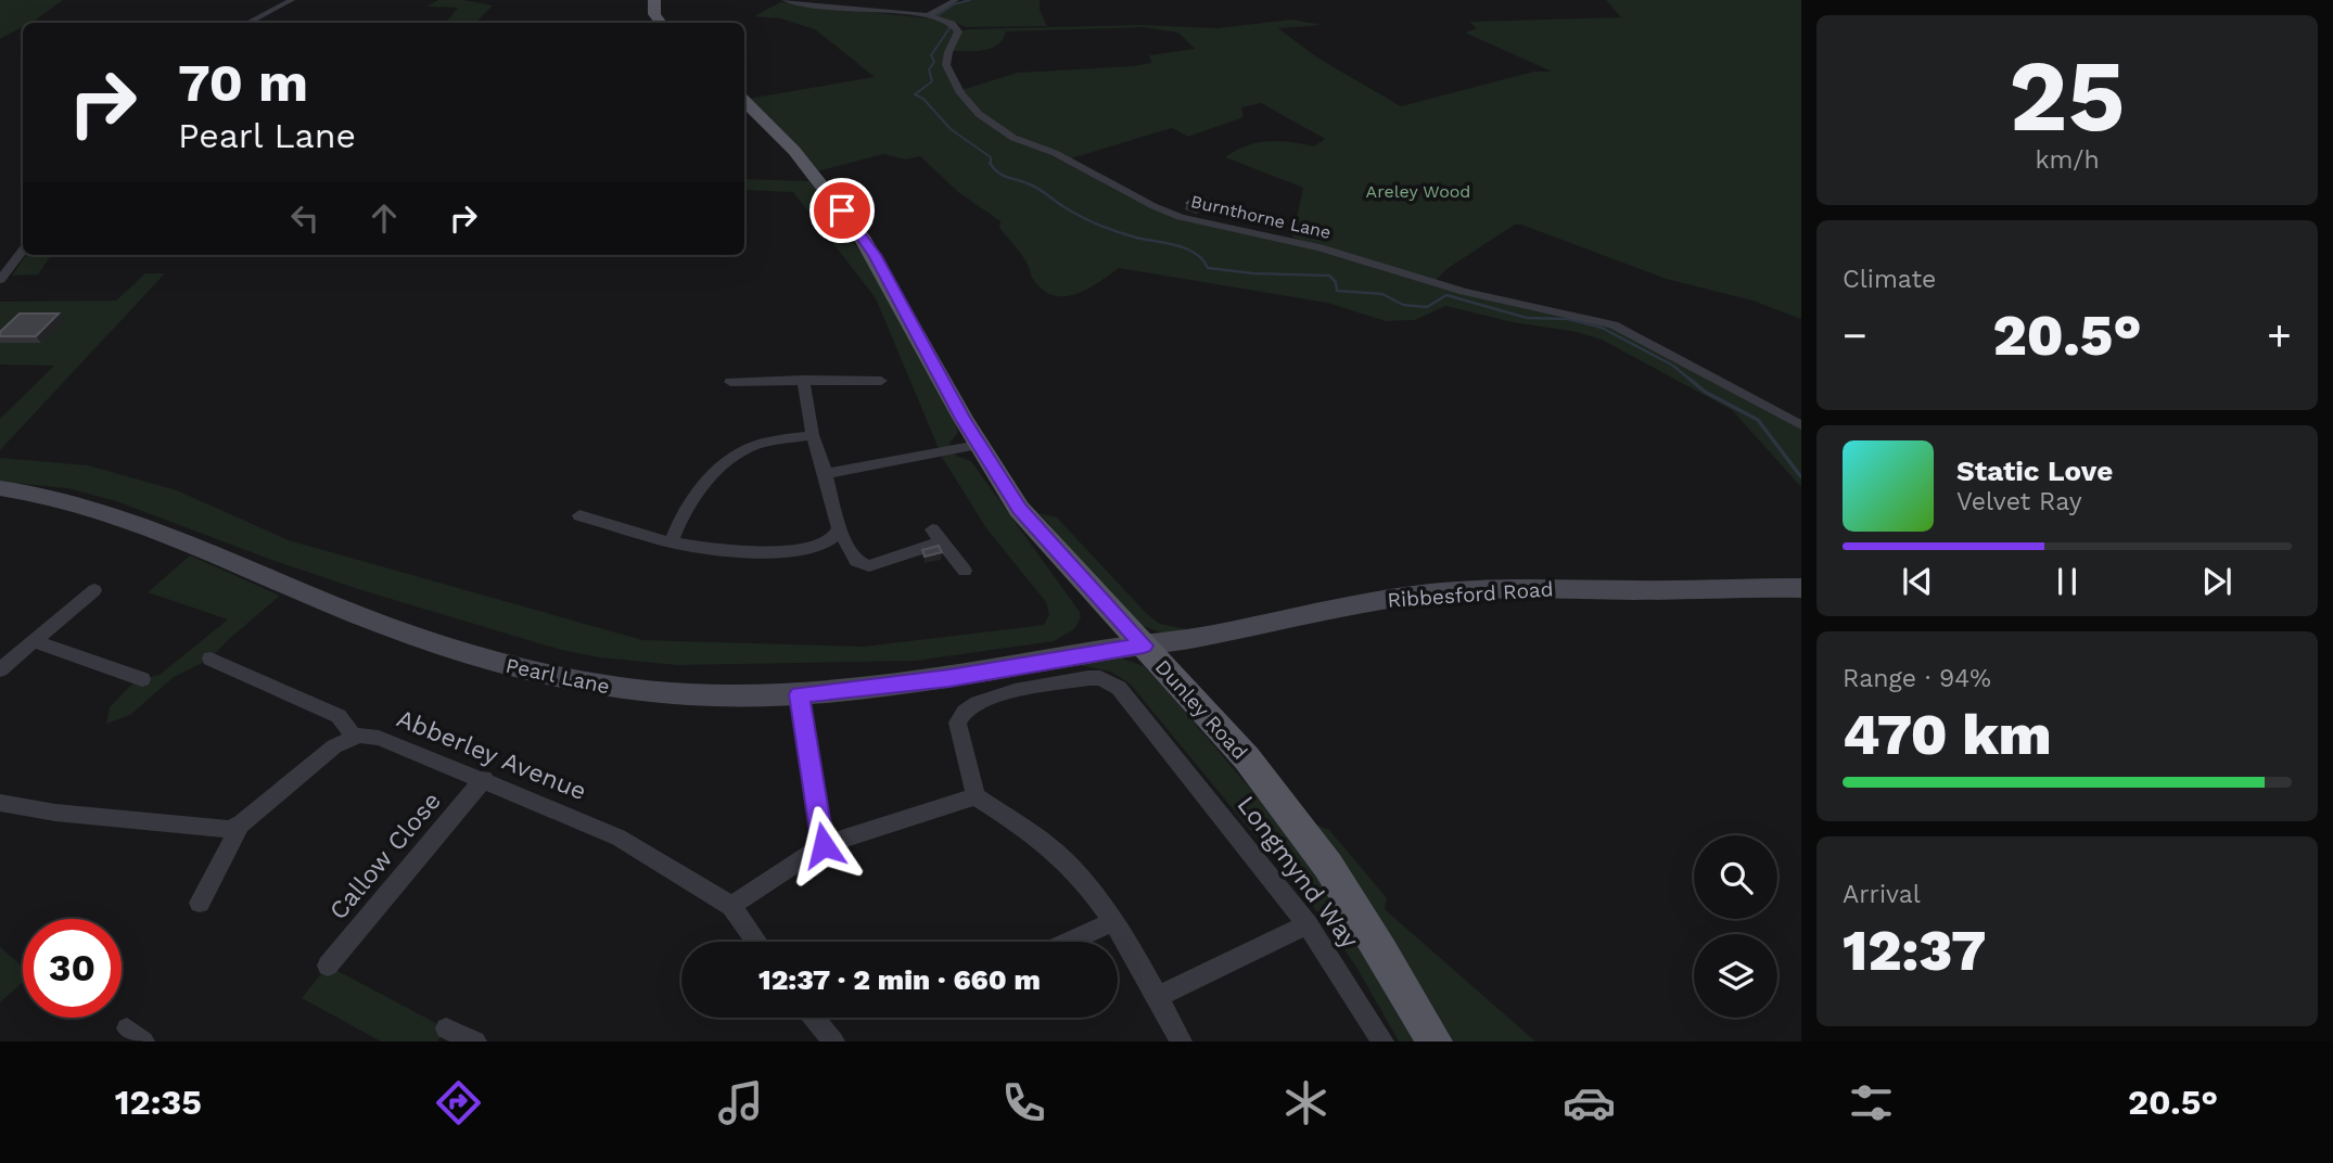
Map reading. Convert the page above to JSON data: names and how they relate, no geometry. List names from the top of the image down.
{
  "streets": {
    "main road": ["Ribbesford Road", "Pearl Lane", "Dunley Road"],
    "street": [
      "Burnthorne Lane",
      "Abberley Avenue",
      "Callow Close",
      "Longmynd Way"
    ]
  },
  "crossings": [
    ["Ribbesford Road", "Pearl Lane"],
    ["Ribbesford Road", "Dunley Road"],
    ["Pearl Lane", "Dunley Road"],
    ["Abberley Avenue", "Callow Close"]
  ],
  "parks": ["Areley Wood"],
  "page": {
    "tile": [
      ["25", "km/h"],
      "Climate",
      ["Range · 94%", "470 km"],
      ["Arrival", "12:37"]
    ],
    "turn": ["70 m", "Pearl Lane"],
    "heat": ["−", "20.5°", "+"],
    "song": ["Static Love", "Velvet Ray"],
    "limit": "30",
    "trip": "12:37 · 2 min · 660 m",
    "tabs": ["12:35", "20.5°"]
  }
}
